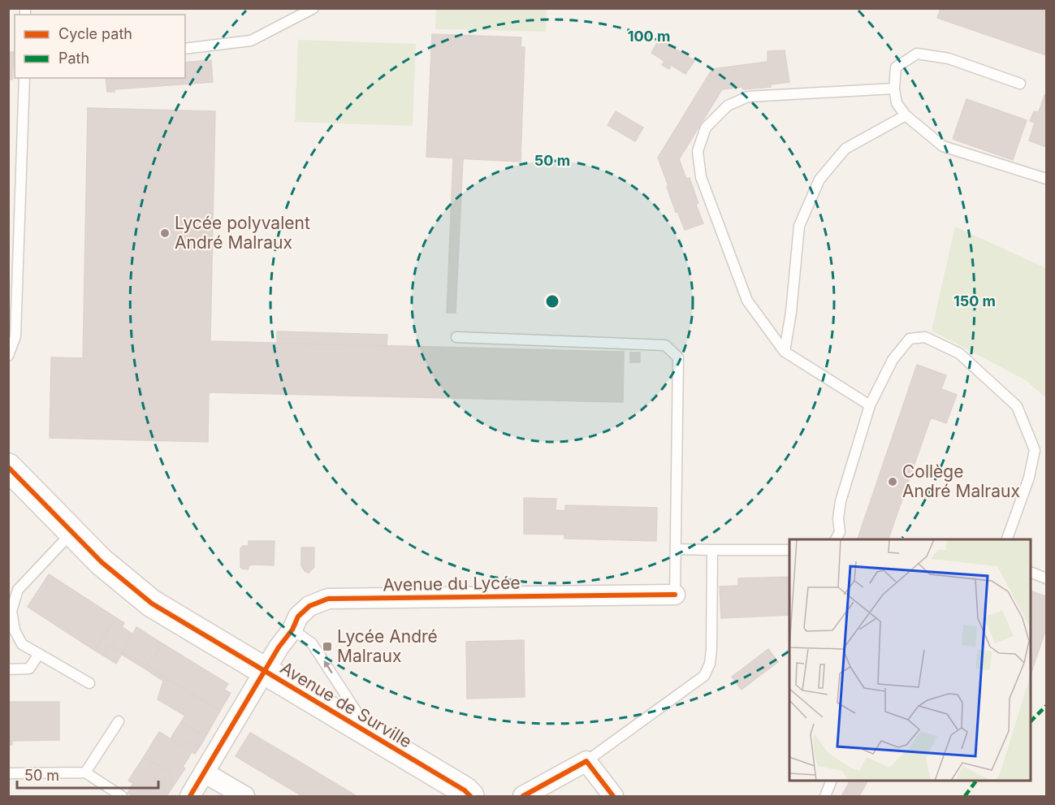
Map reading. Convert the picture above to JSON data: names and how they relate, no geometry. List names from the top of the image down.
{
  "streets": {
    "street": ["Avenue du Lycée", "Avenue de Surville"]
  },
  "crossings": [
    ["Avenue du Lycée", "Avenue de Surville"]
  ],
  "places": {
    "other": ["Lycée polyvalent André Malraux", "Collège André Malraux"],
    "transit": ["Lycée André Malraux"]
  },
  "legend": ["Cycle path", "Path"],
  "scale_bar": "50 m",
  "rings": ["100 m", "50 m", "150 m"]
}
